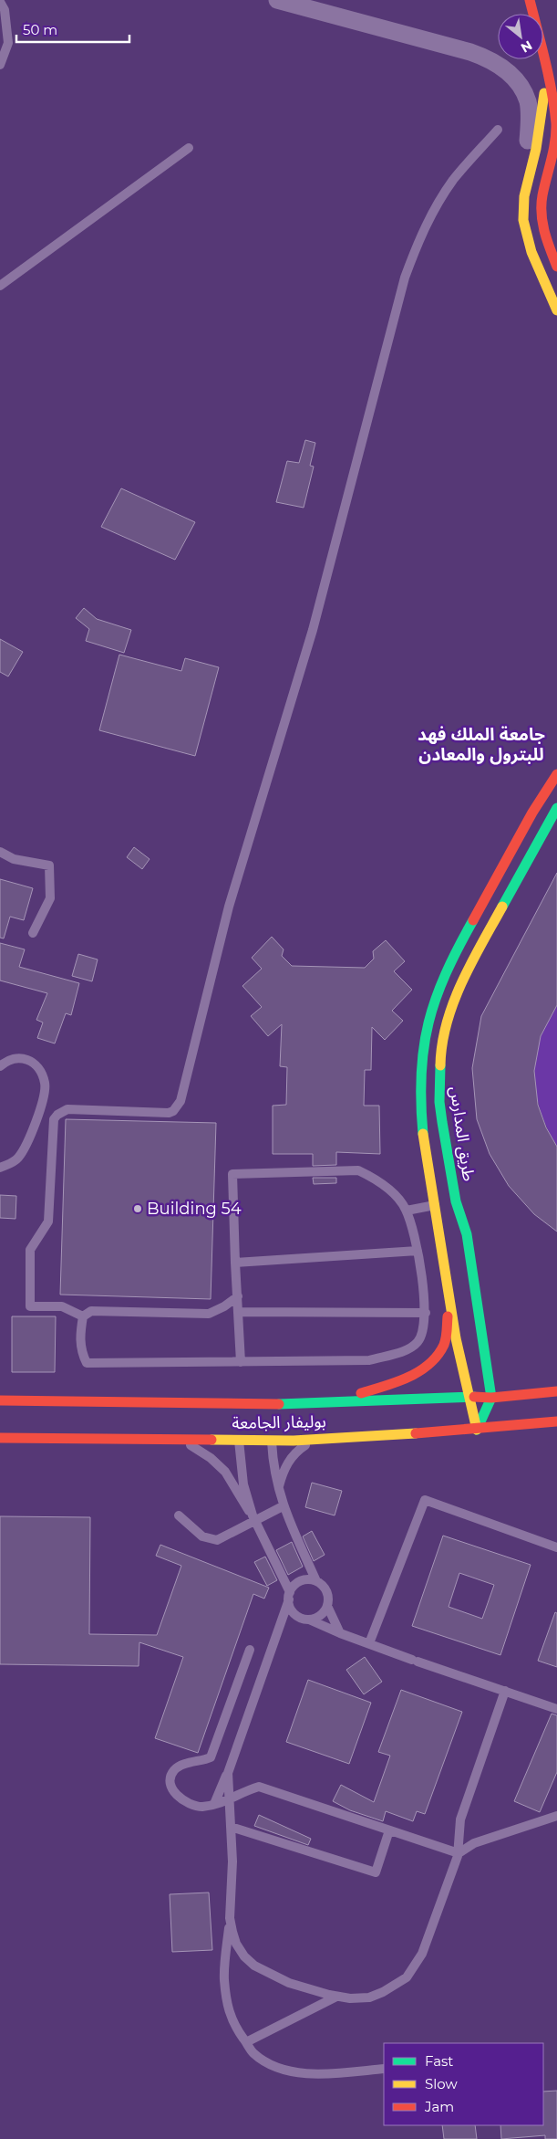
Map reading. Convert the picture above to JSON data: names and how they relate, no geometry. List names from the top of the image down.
{
  "streets": {
    "street": ["طريق المدارس", "بوليفار الجامعة"]
  },
  "crossings": [
    ["طريق المدارس", "بوليفار الجامعة"]
  ],
  "districts": ["جامعة الملك فهد للبترول والمعادن"],
  "places": ["Building 54"],
  "legend": ["Fast", "Slow", "Jam"],
  "scale_bar": "50 m",
  "north": "bottom right"
}
